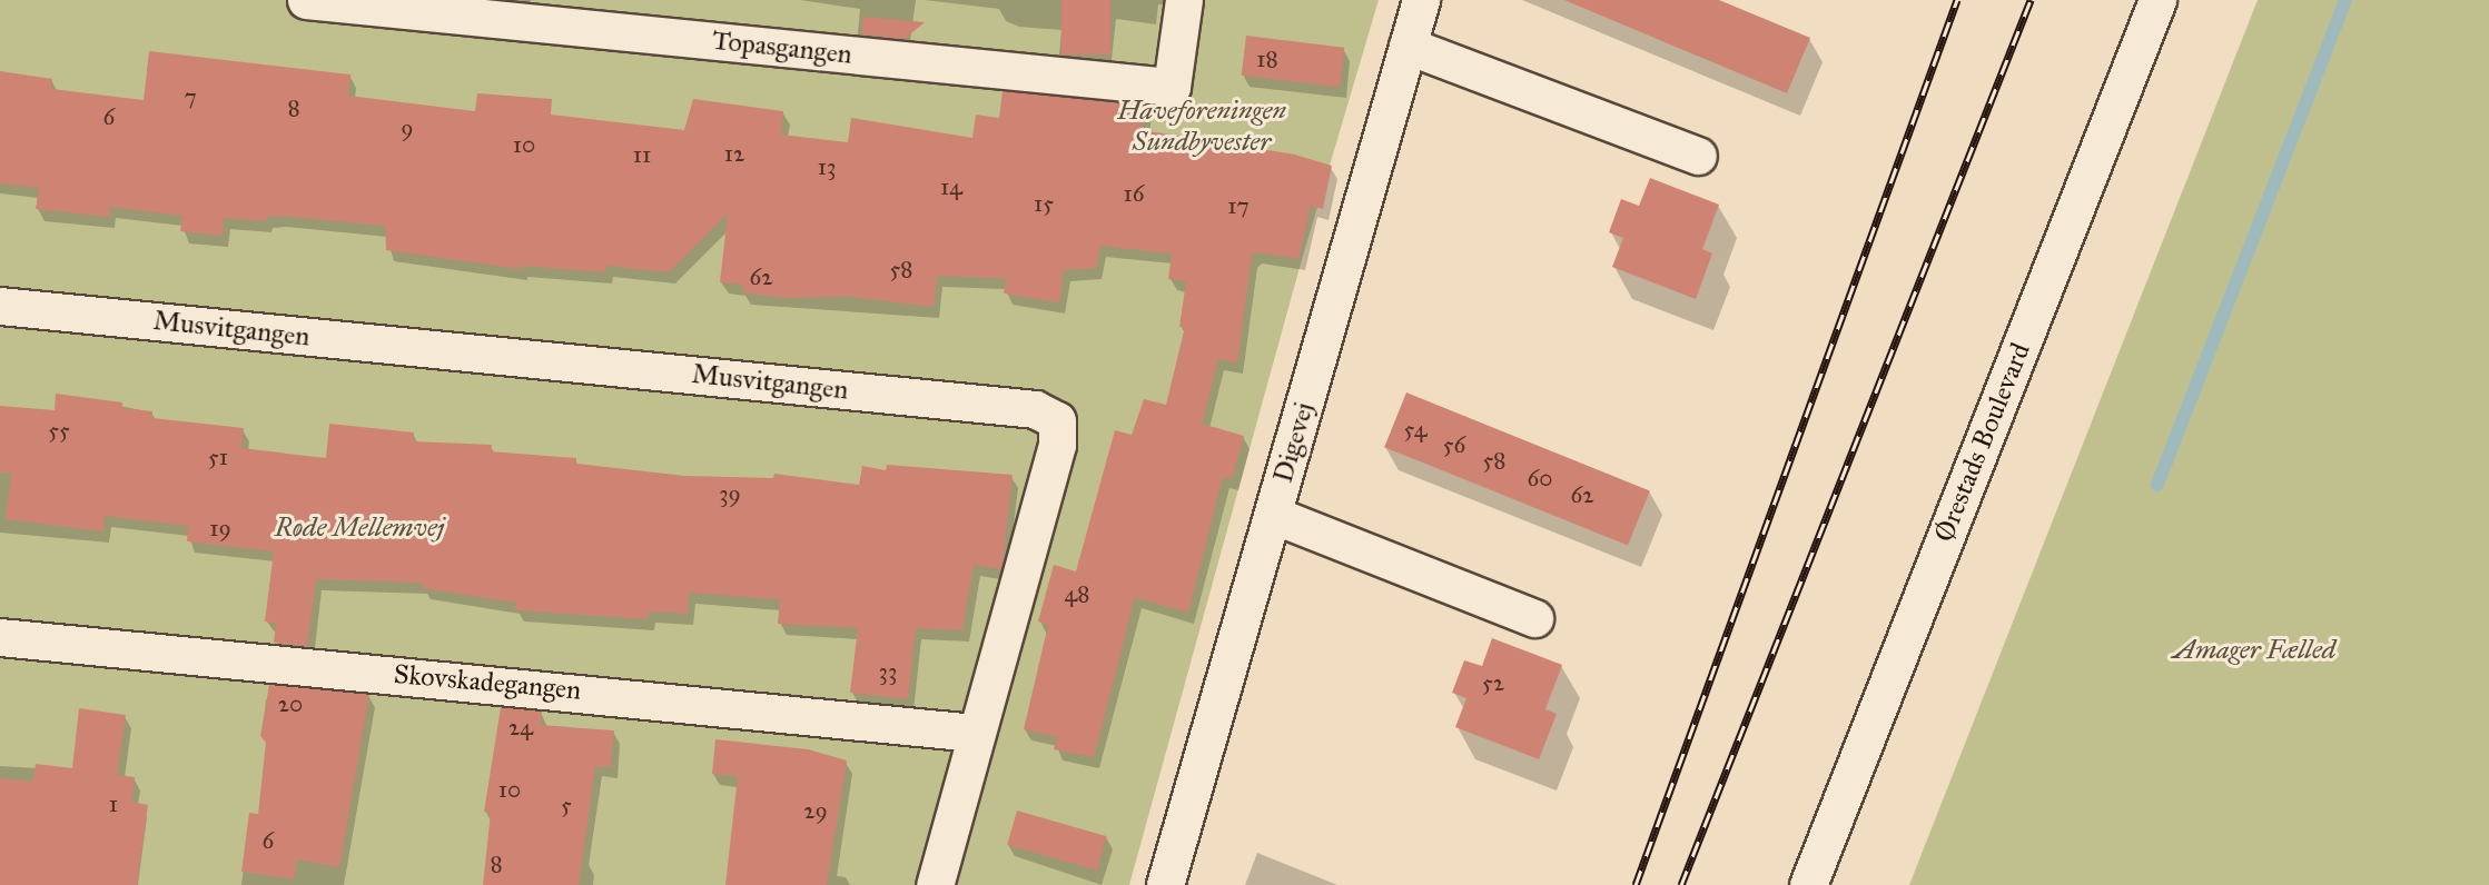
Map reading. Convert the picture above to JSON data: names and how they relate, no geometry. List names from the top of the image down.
{
  "streets": {
    "street": [
      "Topasgangen",
      "Musvitgangen",
      "Digevej",
      "Ørestads Boulevard",
      "Skovskadegangen"
    ]
  },
  "crossings": [
    ["Musvitgangen", "Skovskadegangen"]
  ],
  "parks": ["Haveforeningen Sundbyvester", "Røde Mellemvej", "Amager Fælled"],
  "house_numbers": [
    "18",
    "7",
    "8",
    "6",
    "9",
    "10",
    "12",
    "11",
    "13",
    "14",
    "16",
    "15",
    "17",
    "58",
    "62",
    "54",
    "55",
    "56",
    "51",
    "58",
    "60",
    "39",
    "62",
    "19",
    "48",
    "33",
    "52",
    "20",
    "24",
    "10",
    "1",
    "5",
    "29",
    "6",
    "8"
  ]
}
